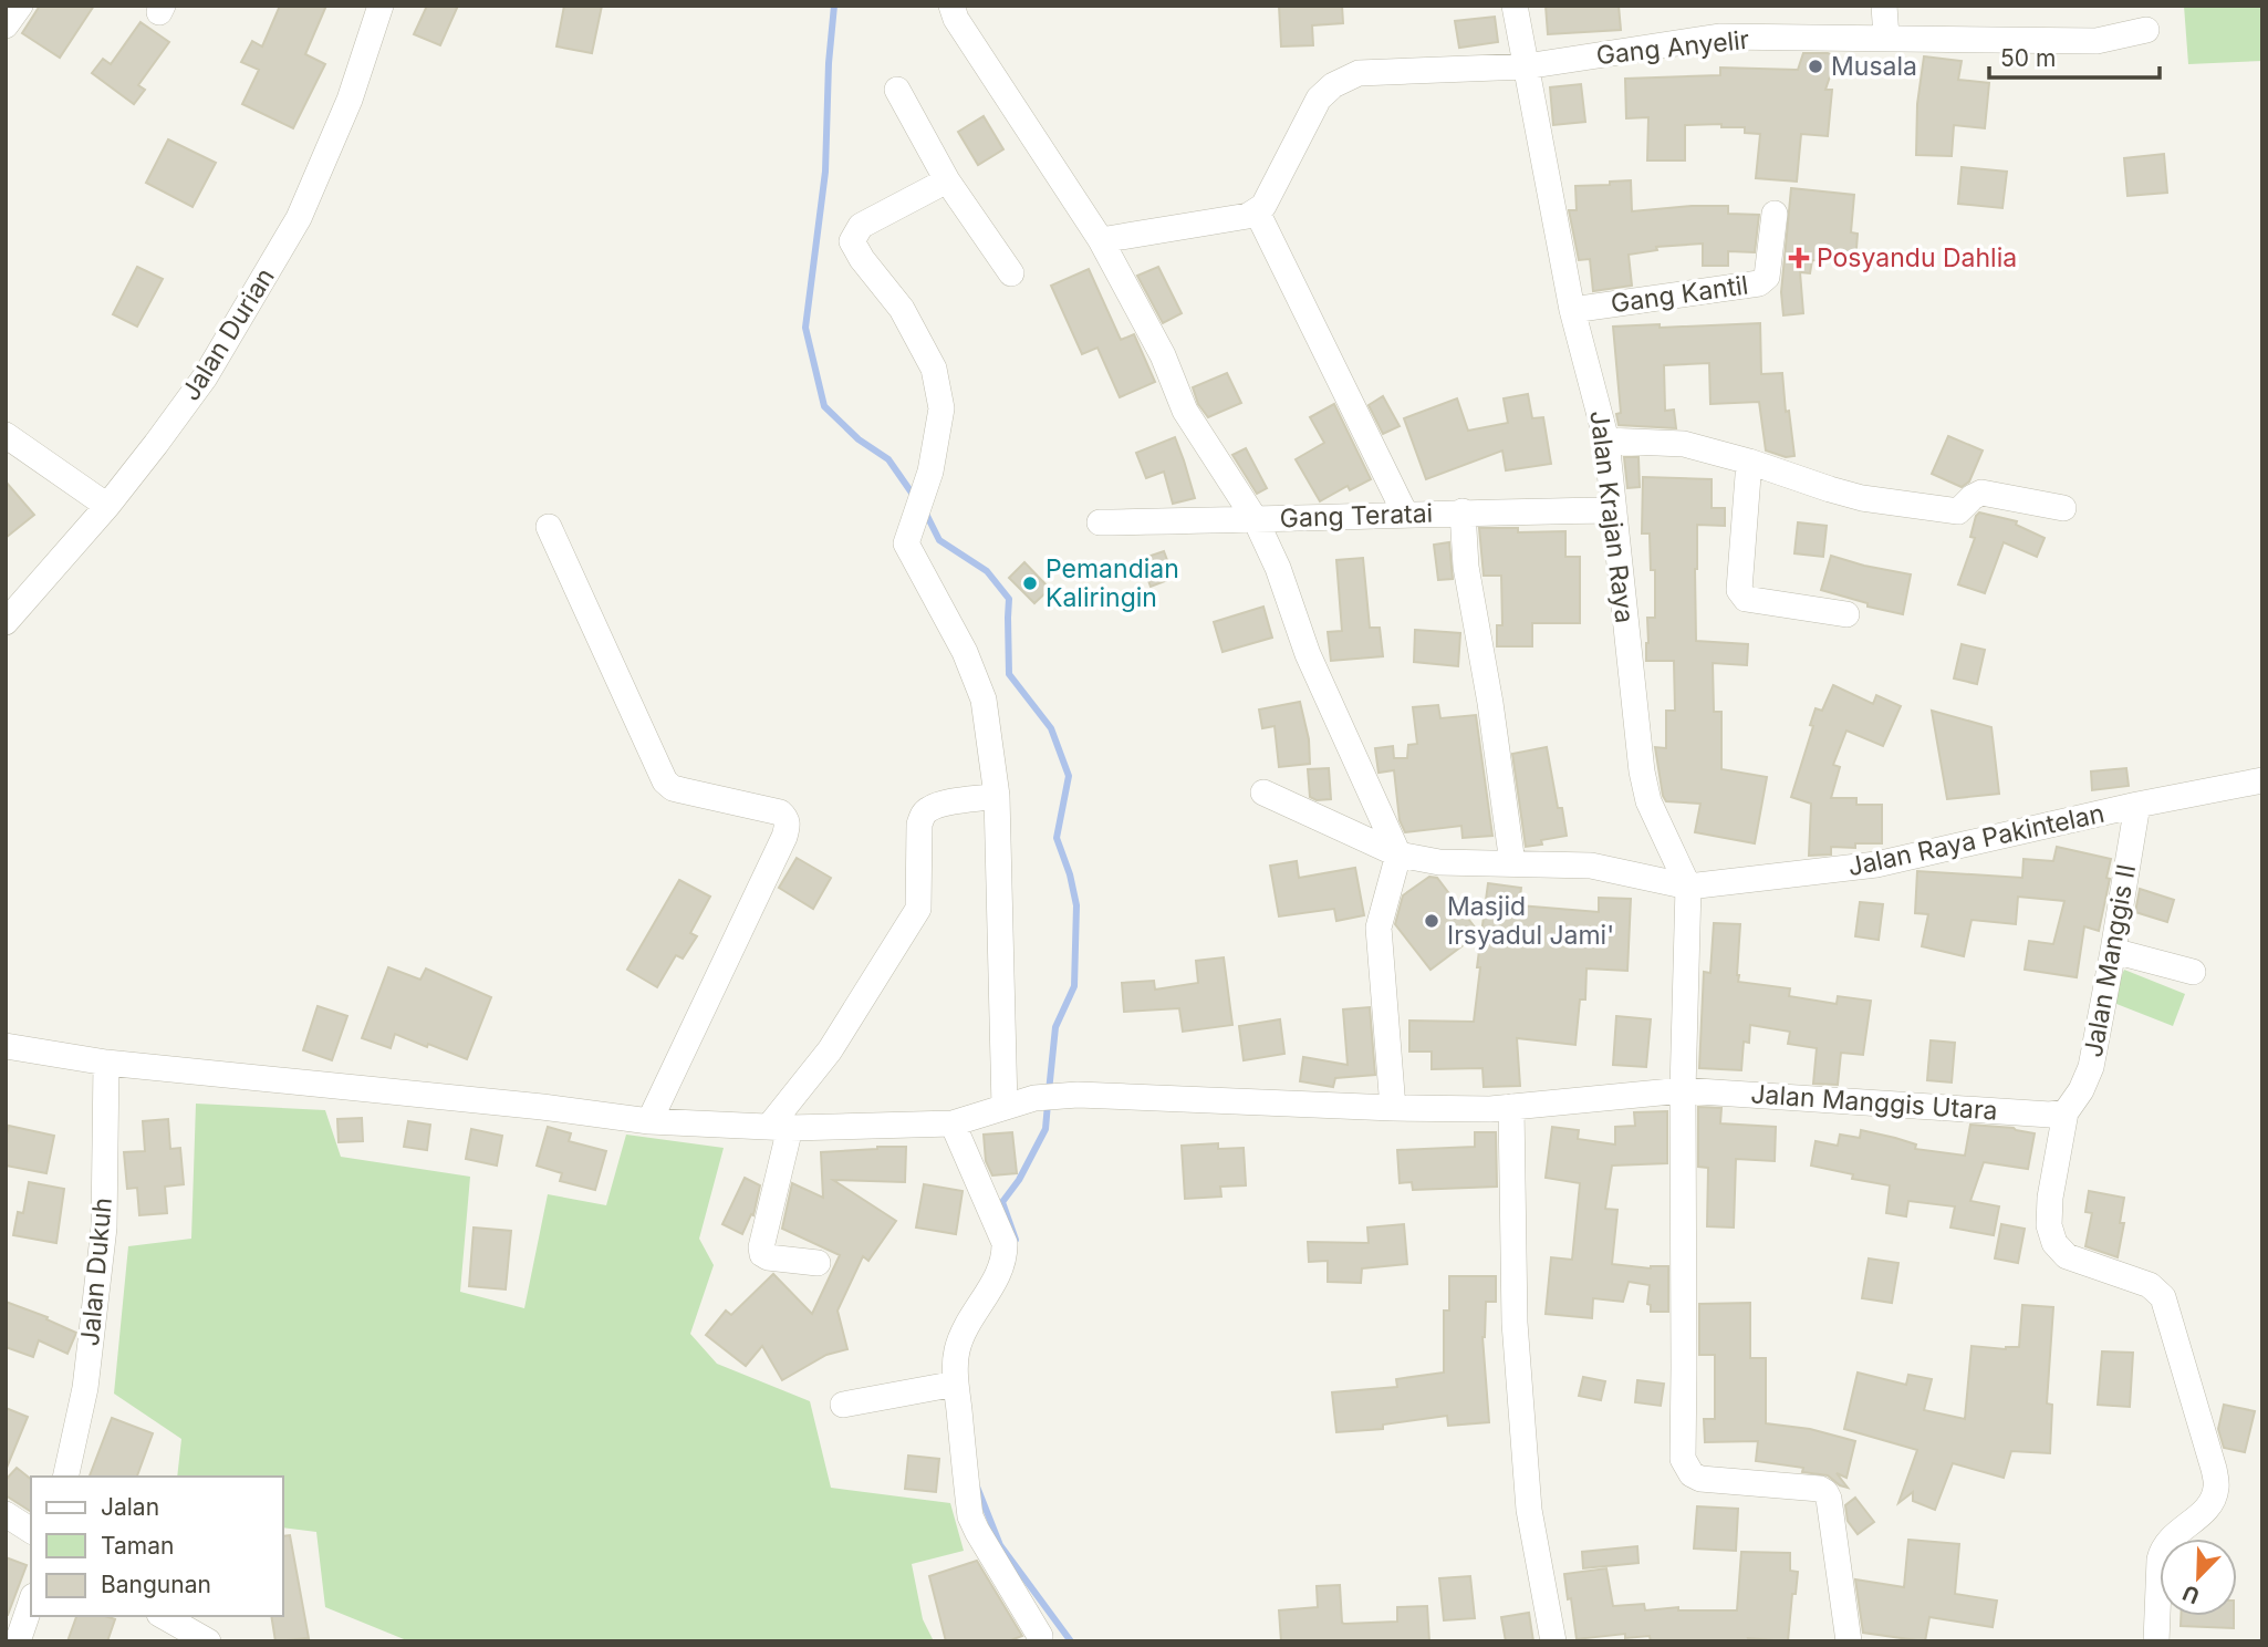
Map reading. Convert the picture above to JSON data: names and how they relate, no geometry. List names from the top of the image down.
{
  "streets": {
    "street": [
      "Gang Anyelir",
      "Gang Kantil",
      "Jalan Durian",
      "Gang Teratai",
      "Jalan Krajan Raya",
      "Jalan Raya Pakintelan",
      "Jalan Manggis II",
      "Jalan Manggis Utara",
      "Jalan Dukuh"
    ]
  },
  "crossings": [
    ["Gang Anyelir", "Jalan Krajan Raya"],
    ["Gang Kantil", "Jalan Krajan Raya"],
    ["Gang Teratai", "Jalan Krajan Raya"],
    ["Jalan Krajan Raya", "Jalan Raya Pakintelan"],
    ["Jalan Raya Pakintelan", "Jalan Manggis II"],
    ["Jalan Manggis II", "Jalan Manggis Utara"],
    ["Jalan Manggis Utara", "Jalan Dukuh"]
  ],
  "places": {
    "other": ["Musala", "Pemandian Kaliringin", "Masjid Irsyadul Jami'"],
    "health": ["Posyandu Dahlia"]
  },
  "legend": ["Jalan", "Taman", "Bangunan"],
  "scale_bar": "50 m",
  "north": "bottom left"
}
